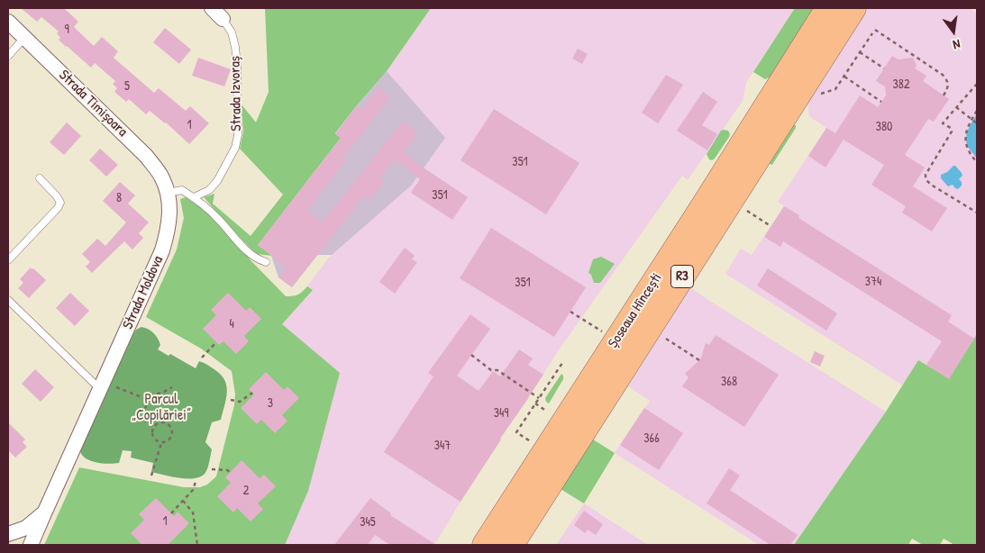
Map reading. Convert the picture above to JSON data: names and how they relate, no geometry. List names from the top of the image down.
{
  "streets": {
    "highway": ["R3", "Șoseaua Hîncești"],
    "street": ["Strada Izvoraș", "Strada Timișoara", "Strada Moldova"]
  },
  "crossings": [
    ["Strada Timișoara", "Strada Moldova"]
  ],
  "parks": ["Parcul „Copilăriei”"],
  "house_numbers": [
    "9",
    "382",
    "5",
    "1",
    "380",
    "351",
    "351",
    "8",
    "374",
    "351",
    "4",
    "368",
    "3",
    "349",
    "366",
    "347",
    "2",
    "1",
    "345"
  ],
  "north": "bottom"
}
